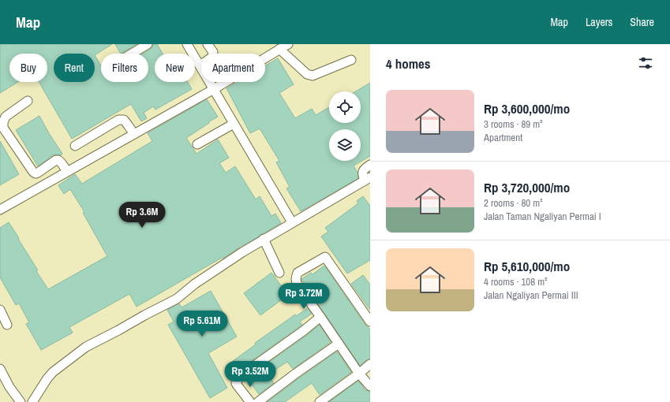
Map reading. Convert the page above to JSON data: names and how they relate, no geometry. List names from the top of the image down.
{
  "page": {
    "header": "Map",
    "nav": ["Map", "Layers", "Share"],
    "heading": "4 homes",
    "chip": [
      "Buy",
      "Rent",
      "Filters",
      "New",
      "Apartment"
    ],
    "list": [
      {
        "name": "Rp 3,600,000/mo",
        "note": "3 rooms · 89 m² · Apartment"
      },
      {
        "name": "Rp 3,720,000/mo",
        "note": "2 rooms · 80 m² · Jalan Taman Ngaliyan Permai I"
      },
      {
        "name": "Rp 5,610,000/mo",
        "note": "4 rooms · 108 m² · Jalan Ngaliyan Permai III"
      }
    ],
    "price": [
      "Rp 3.6M",
      "Rp 3.72M",
      "Rp 5.61M",
      "Rp 3.52M"
    ]
  }
}
